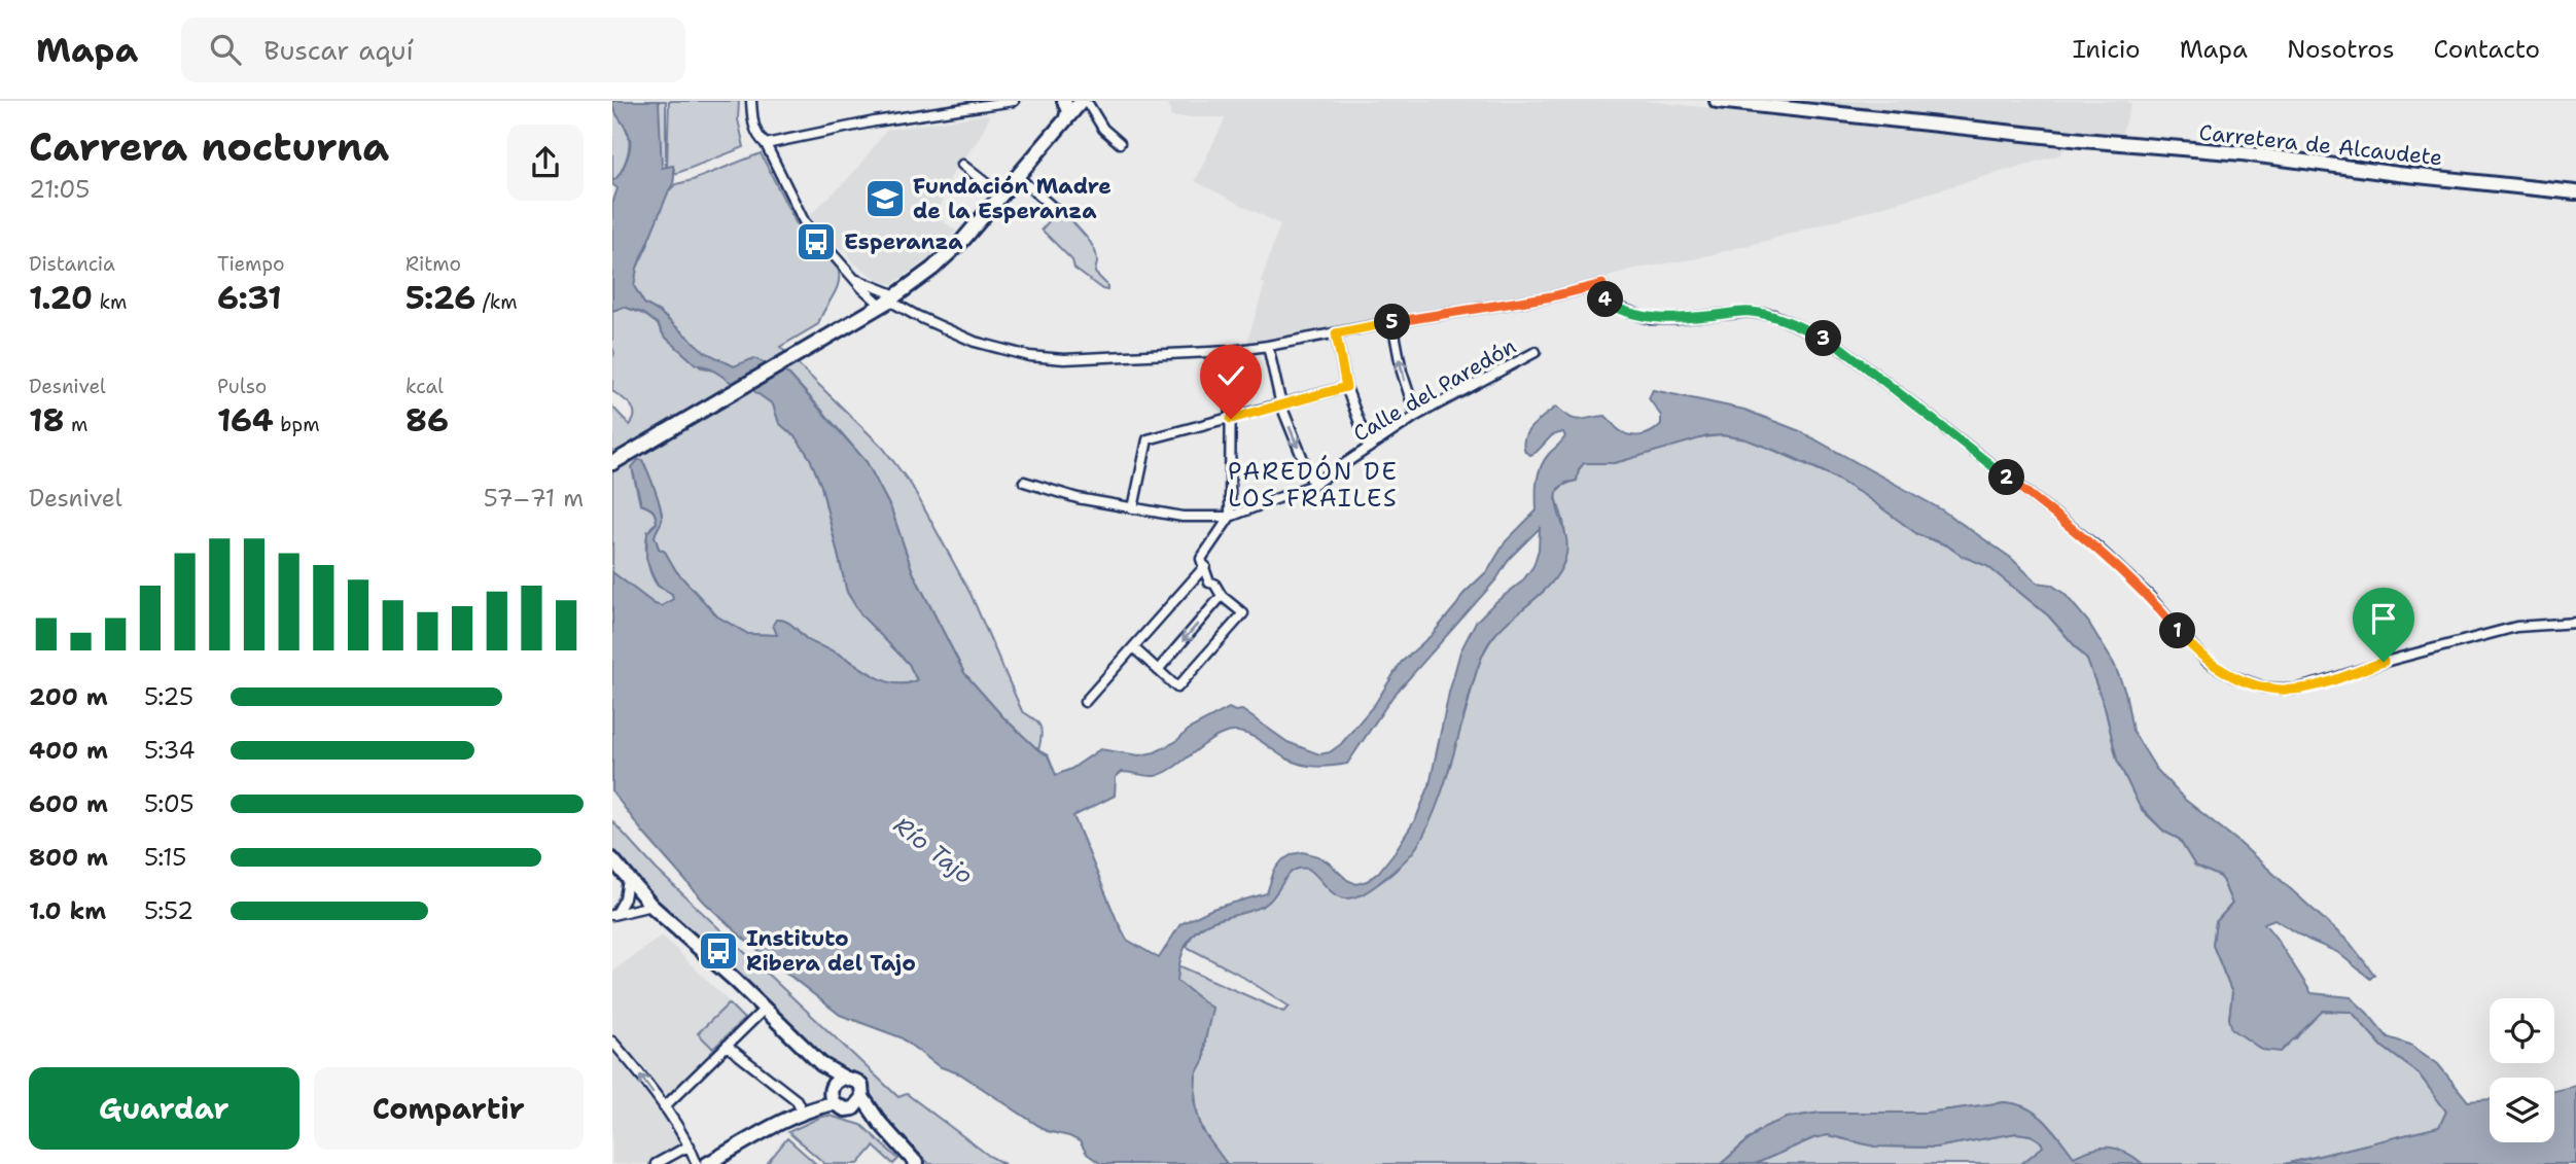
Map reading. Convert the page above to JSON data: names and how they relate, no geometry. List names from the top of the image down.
{
  "streets": {
    "main road": ["Carretera de Alcaudete"],
    "street": ["Calle del Paredón"]
  },
  "districts": ["PAREDÓN DE LOS FRAILES"],
  "water": ["Río Tajo"],
  "places": {
    "school or university": ["Fundación Madre de la Esperanza"],
    "bus stop": ["Esperanza", "Instituto Ribera del Tajo"]
  },
  "page": {
    "header": "Mapa",
    "search": "Buscar aquí",
    "nav": [
      "Inicio",
      "Mapa",
      "Nosotros",
      "Contacto"
    ],
    "heading": ["Carrera nocturna", "21:05"],
    "stats": [
      ["Distancia", "1.20 km"],
      ["Tiempo", "6:31"],
      ["Ritmo", "5:26 /km"],
      ["Desnivel", "18 m"],
      ["Pulso", "164 bpm"],
      ["kcal", "86"]
    ],
    "pins": [
      "4",
      "5",
      "3",
      "2",
      "1"
    ],
    "chart": ["Desnivel", "57–71 m"],
    "list": [
      {
        "name": "200 m",
        "note": "5:25"
      },
      {
        "name": "400 m",
        "note": "5:34"
      },
      {
        "name": "600 m",
        "note": "5:05"
      },
      {
        "name": "800 m",
        "note": "5:15"
      },
      {
        "name": "1.0 km",
        "note": "5:52"
      }
    ],
    "buttons": ["Guardar", "Compartir"]
  }
}
